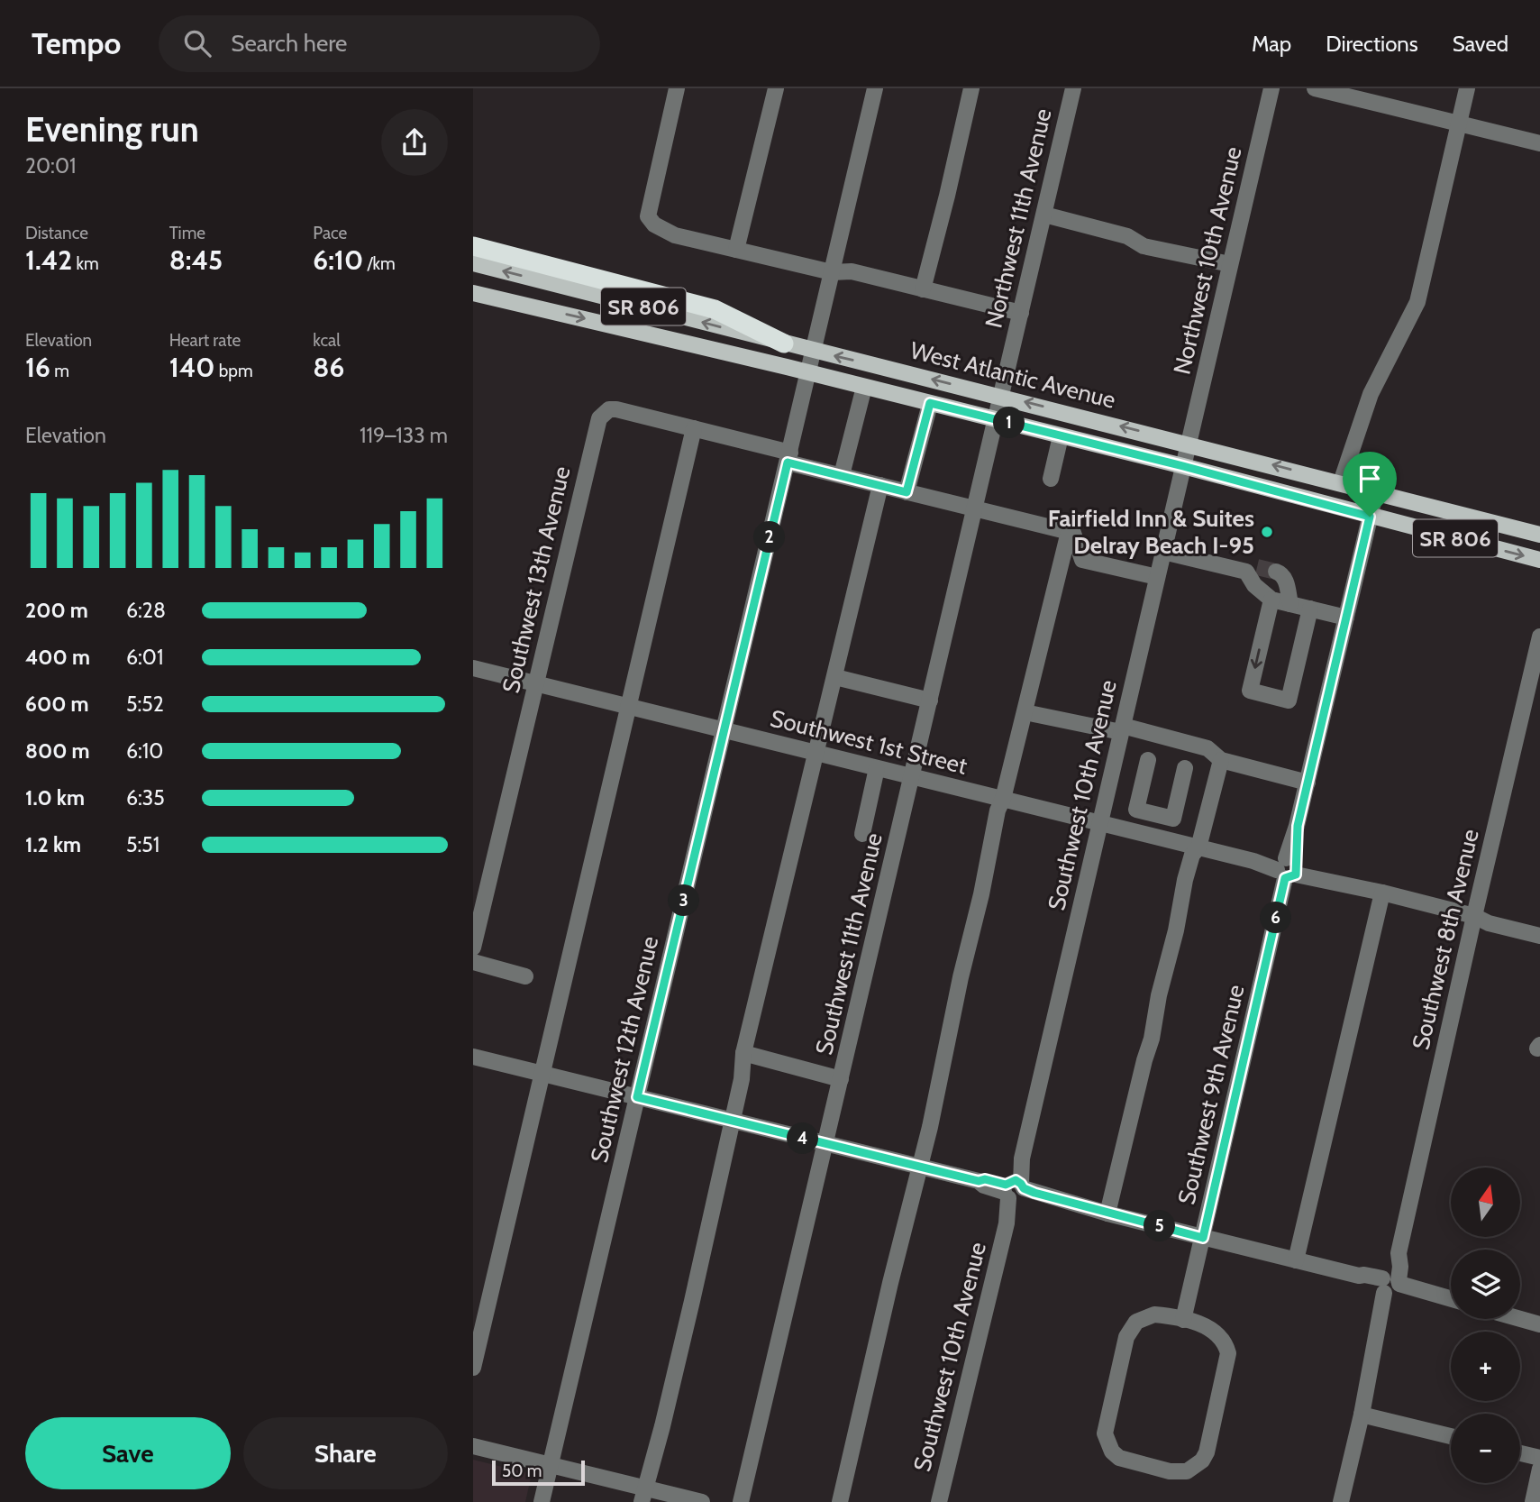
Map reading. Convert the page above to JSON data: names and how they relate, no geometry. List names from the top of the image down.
{
  "streets": {
    "main road": ["SR 806", "West Atlantic Avenue"],
    "street": [
      "Northwest 11th Avenue",
      "Northwest 10th Avenue",
      "Southwest 13th Avenue",
      "Southwest 1st Street",
      "Southwest 10th Avenue",
      "Southwest 8th Avenue",
      "Southwest 11th Avenue",
      "Southwest 12th Avenue",
      "Southwest 9th Avenue"
    ]
  },
  "crossings": [
    ["Northwest 11th Avenue", "West Atlantic Avenue"],
    ["Northwest 11th Avenue", "Southwest 11th Avenue"],
    ["Northwest 10th Avenue", "West Atlantic Avenue"],
    ["Northwest 10th Avenue", "Southwest 10th Avenue"],
    ["West Atlantic Avenue", "Southwest 10th Avenue"],
    ["West Atlantic Avenue", "Southwest 11th Avenue"],
    ["West Atlantic Avenue", "Southwest 12th Avenue"],
    ["West Atlantic Avenue", "Southwest 9th Avenue"],
    ["Southwest 13th Avenue", "Southwest 1st Street"],
    ["Southwest 13th Avenue", "Southwest 11th Avenue"],
    ["Southwest 13th Avenue", "Southwest 12th Avenue"],
    ["Southwest 1st Street", "Southwest 10th Avenue"],
    ["Southwest 1st Street", "Southwest 8th Avenue"],
    ["Southwest 1st Street", "Southwest 11th Avenue"],
    ["Southwest 1st Street", "Southwest 12th Avenue"],
    ["Southwest 1st Street", "Southwest 9th Avenue"]
  ],
  "places": ["Fairfield Inn & Suites Delray Beach I-95"],
  "scale_bar": "50 m",
  "north": "top",
  "page": {
    "header": "Tempo",
    "search": "Search here",
    "nav": ["Map", "Directions", "Saved"],
    "heading": ["Evening run", "20:01"],
    "stats": [
      ["Distance", "1.42 km"],
      ["Time", "8:45"],
      ["Pace", "6:10 /km"],
      ["Elevation", "16 m"],
      ["Heart rate", "140 bpm"],
      ["kcal", "86"]
    ],
    "pins": [
      "1",
      "2",
      "3",
      "6",
      "4",
      "5"
    ],
    "chart": ["Elevation", "119–133 m"],
    "list": [
      {
        "name": "200 m",
        "note": "6:28"
      },
      {
        "name": "400 m",
        "note": "6:01"
      },
      {
        "name": "600 m",
        "note": "5:52"
      },
      {
        "name": "800 m",
        "note": "6:10"
      },
      {
        "name": "1.0 km",
        "note": "6:35"
      },
      {
        "name": "1.2 km",
        "note": "5:51"
      }
    ],
    "map_buttons": ["+", "−"],
    "buttons": ["Save", "Share"],
    "scale": "50 m"
  }
}
